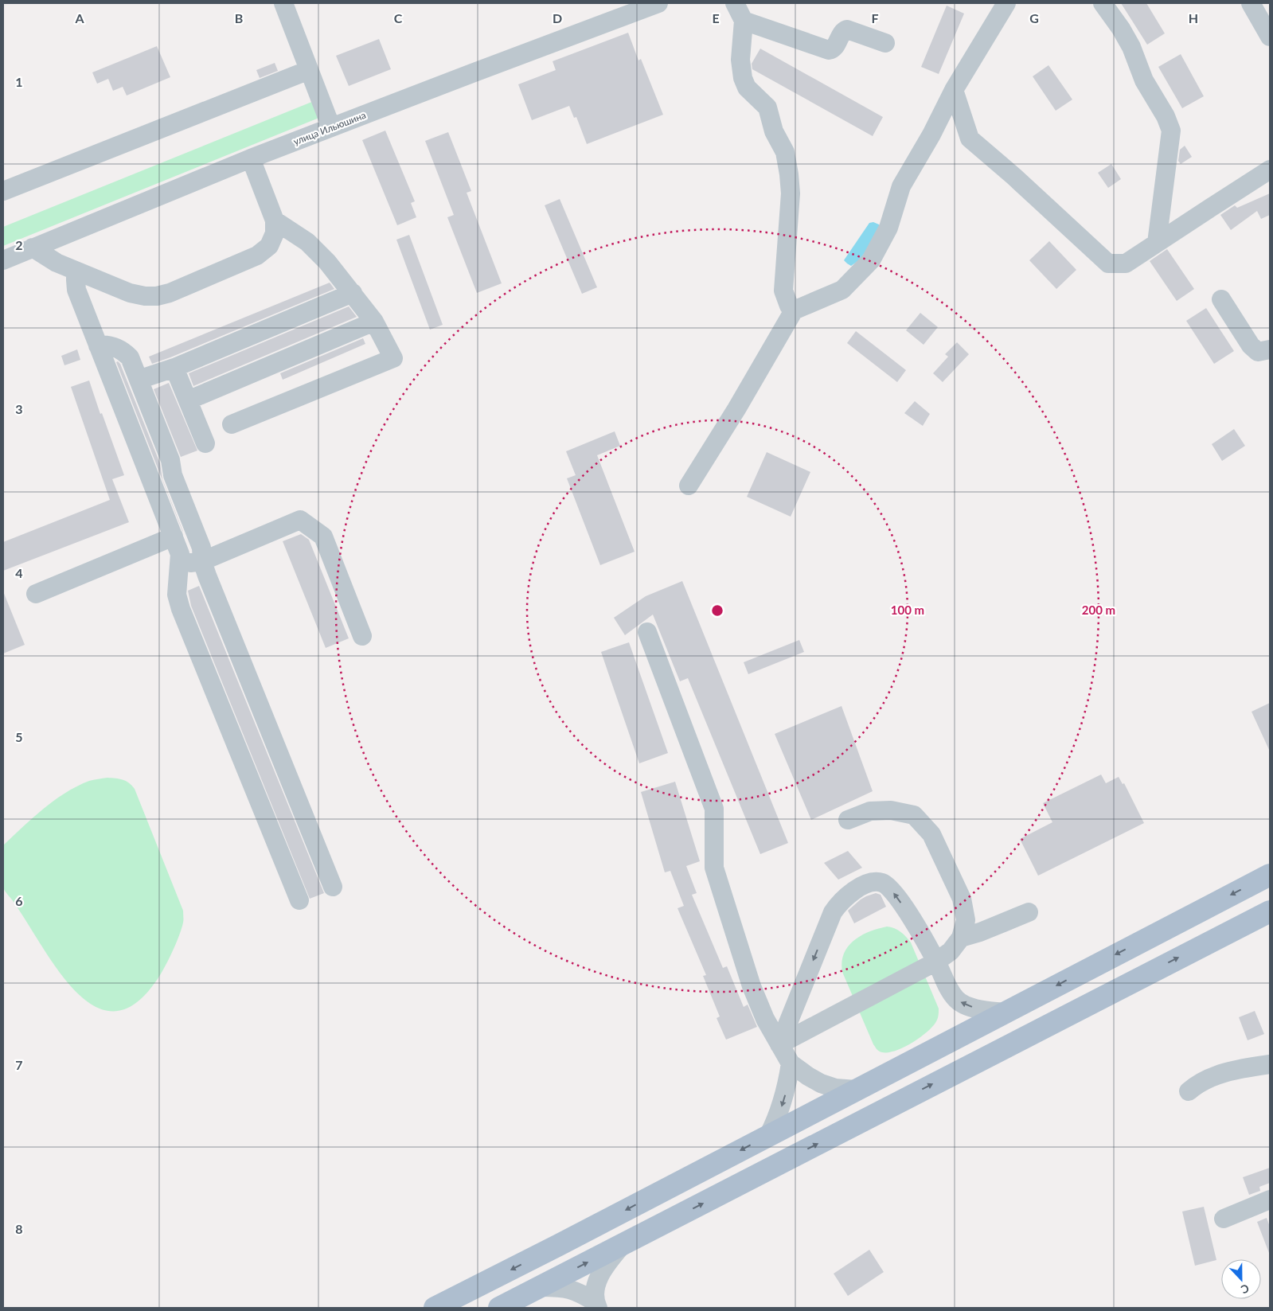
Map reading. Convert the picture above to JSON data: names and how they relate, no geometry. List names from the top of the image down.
{
  "streets": {
    "street": ["улица Ильюшина"]
  },
  "north": "bottom",
  "grid": {
    "columns": [
      "A",
      "B",
      "C",
      "D",
      "E",
      "F",
      "G",
      "H"
    ],
    "rows": [
      "1",
      "2",
      "3",
      "4",
      "5",
      "6",
      "7",
      "8"
    ]
  },
  "rings": ["100 m", "200 m"]
}
